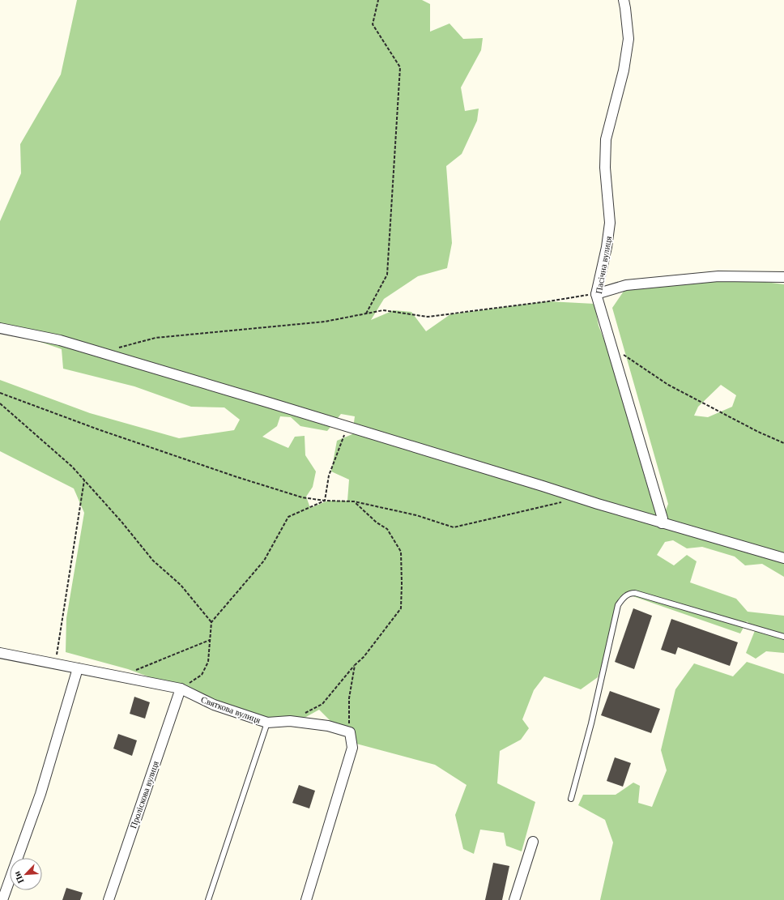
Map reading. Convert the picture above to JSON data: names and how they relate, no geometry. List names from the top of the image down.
{
  "streets": {
    "street": ["Пасічна вулиця", "Святкова вулиця", "Проліскова вулиця"]
  },
  "crossings": [
    ["Святкова вулиця", "Проліскова вулиця"]
  ],
  "north": "bottom left"
}
